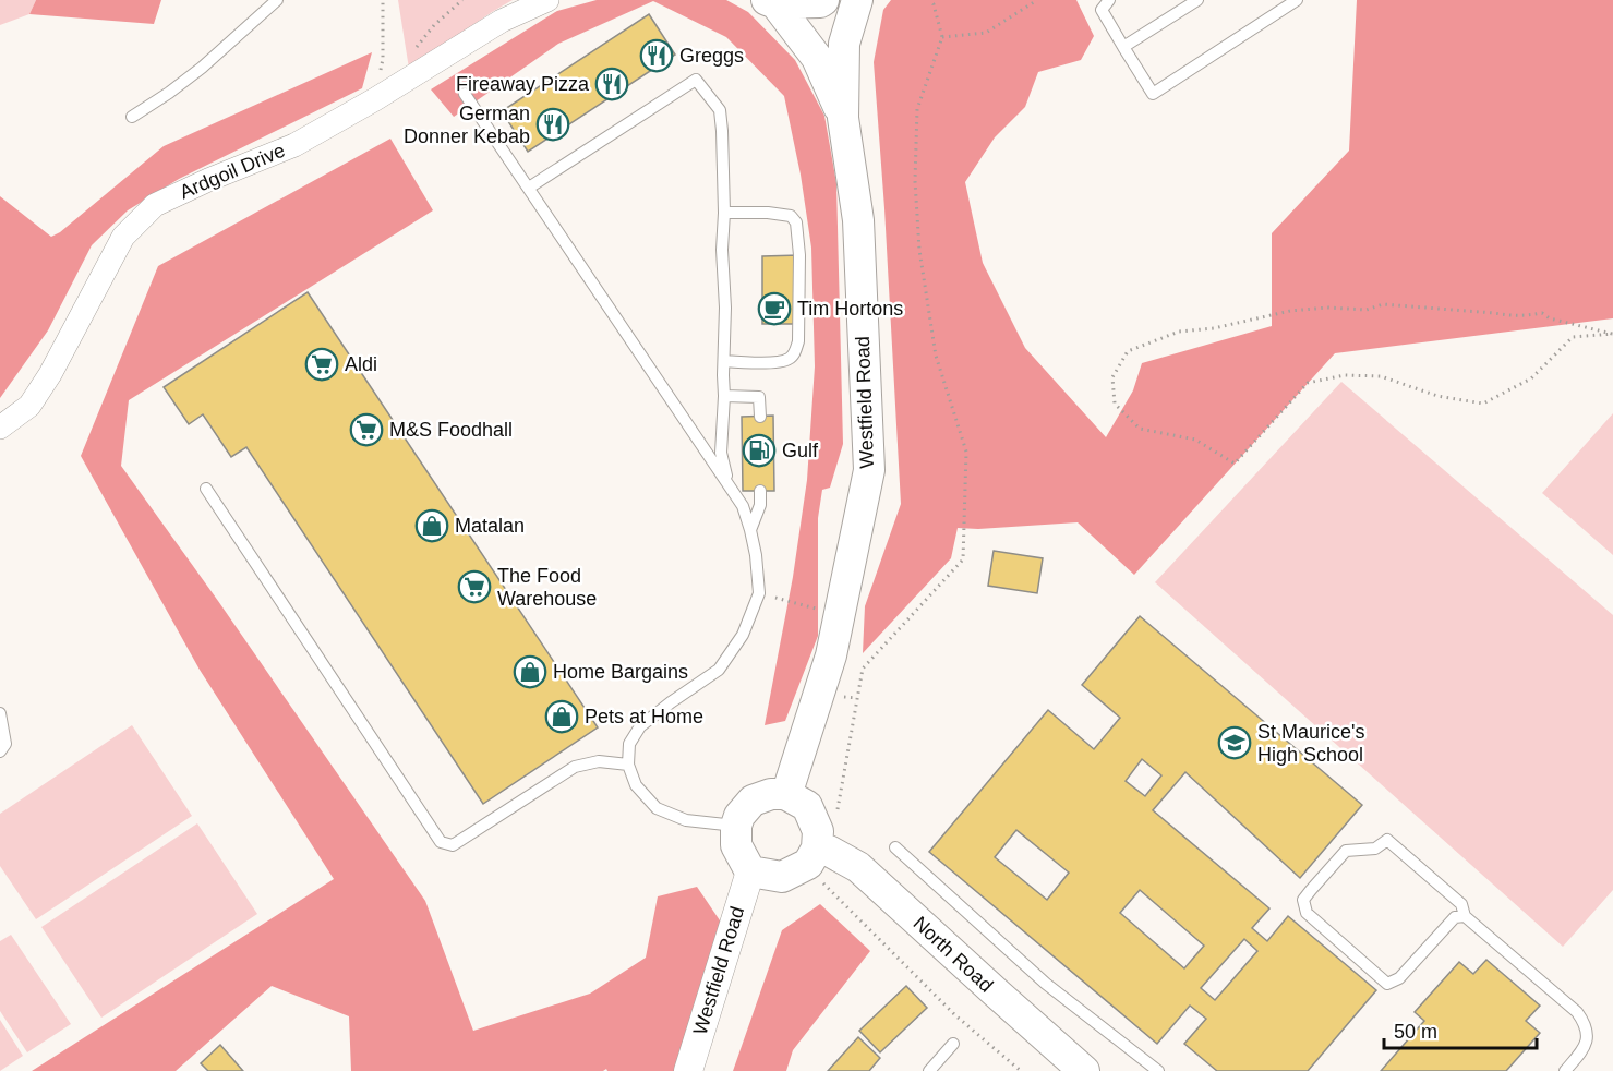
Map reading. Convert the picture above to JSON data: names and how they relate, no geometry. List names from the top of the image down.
{
  "streets": {
    "main road": ["Westfield Road", "North Road"],
    "street": ["Ardgoil Drive"]
  },
  "crossings": [
    ["Westfield Road", "North Road"]
  ],
  "places": {
    "restaurant": ["Greggs", "Fireaway Pizza", "German Donner Kebab"],
    "cafe": ["Tim Hortons"],
    "supermarket": ["Aldi", "M&S Foodhall", "The Food Warehouse"],
    "fuel station": ["Gulf"],
    "shop": ["Matalan", "Home Bargains", "Pets at Home"],
    "school or university": ["St Maurice's High School"]
  },
  "scale_bar": "50 m"
}
